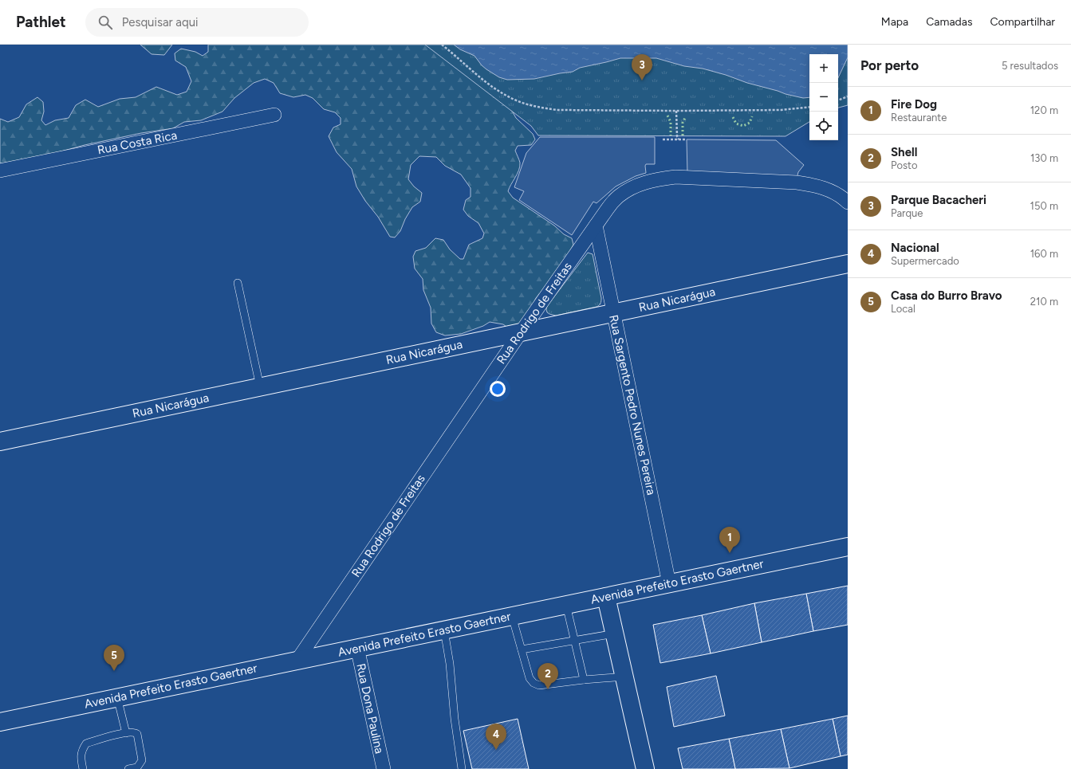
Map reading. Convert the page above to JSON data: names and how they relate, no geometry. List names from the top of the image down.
{
  "streets": {
    "main road": ["Rua Nicarágua", "Avenida Prefeito Erasto Gaertner"],
    "street": [
      "Rua Costa Rica",
      "Rua Rodrigo de Freitas",
      "Rua Sargento Pedro Nunes Pereira",
      "Rua Dona Paulina"
    ]
  },
  "crossings": [
    ["Rua Nicarágua", "Rua Rodrigo de Freitas"],
    ["Rua Nicarágua", "Rua Sargento Pedro Nunes Pereira"],
    ["Rua Rodrigo de Freitas", "Rua Sargento Pedro Nunes Pereira"],
    ["Rua Rodrigo de Freitas", "Avenida Prefeito Erasto Gaertner"],
    ["Rua Sargento Pedro Nunes Pereira", "Avenida Prefeito Erasto Gaertner"],
    ["Avenida Prefeito Erasto Gaertner", "Rua Dona Paulina"]
  ],
  "page": {
    "header": "Pathlet",
    "search": "Pesquisar aqui",
    "nav": ["Mapa", "Camadas", "Compartilhar"],
    "heading": ["Por perto", "5 resultados"],
    "map_buttons": ["+", "−"],
    "pins": [
      "3",
      "1",
      "5",
      "2",
      "4"
    ],
    "list": [
      {
        "mark": "1",
        "name": "Fire Dog",
        "note": "Restaurante",
        "value": "120 m"
      },
      {
        "mark": "2",
        "name": "Shell",
        "note": "Posto",
        "value": "130 m"
      },
      {
        "mark": "3",
        "name": "Parque Bacacheri",
        "note": "Parque",
        "value": "150 m"
      },
      {
        "mark": "4",
        "name": "Nacional",
        "note": "Supermercado",
        "value": "160 m"
      },
      {
        "mark": "5",
        "name": "Casa do Burro Bravo",
        "note": "Local",
        "value": "210 m"
      }
    ]
  }
}
